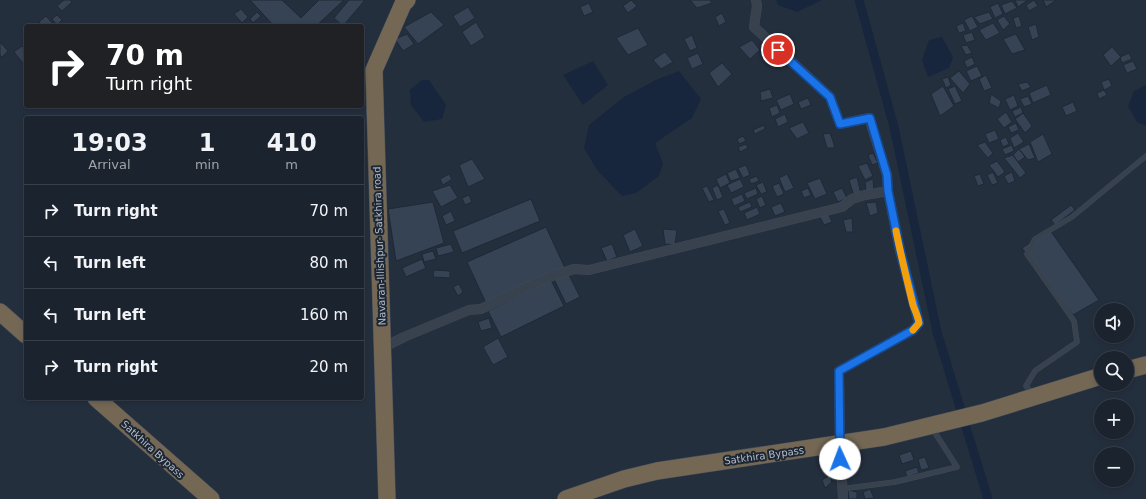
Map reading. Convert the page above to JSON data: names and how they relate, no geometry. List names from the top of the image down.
{
  "streets": {
    "highway": ["Navaran-Illishpur- Satkhira road", "Satkhira Bypass"]
  },
  "page": {
    "turn": ["70 m", "Turn right"],
    "eta": [
      "19:03",
      "Arrival",
      "1",
      "min",
      "410",
      "m"
    ],
    "list": [
      {
        "name": "Turn right",
        "value": "70 m"
      },
      {
        "name": "Turn left",
        "value": "80 m"
      },
      {
        "name": "Turn left",
        "value": "160 m"
      },
      {
        "name": "Turn right",
        "value": "20 m"
      }
    ],
    "map_buttons": ["+", "−"]
  }
}
